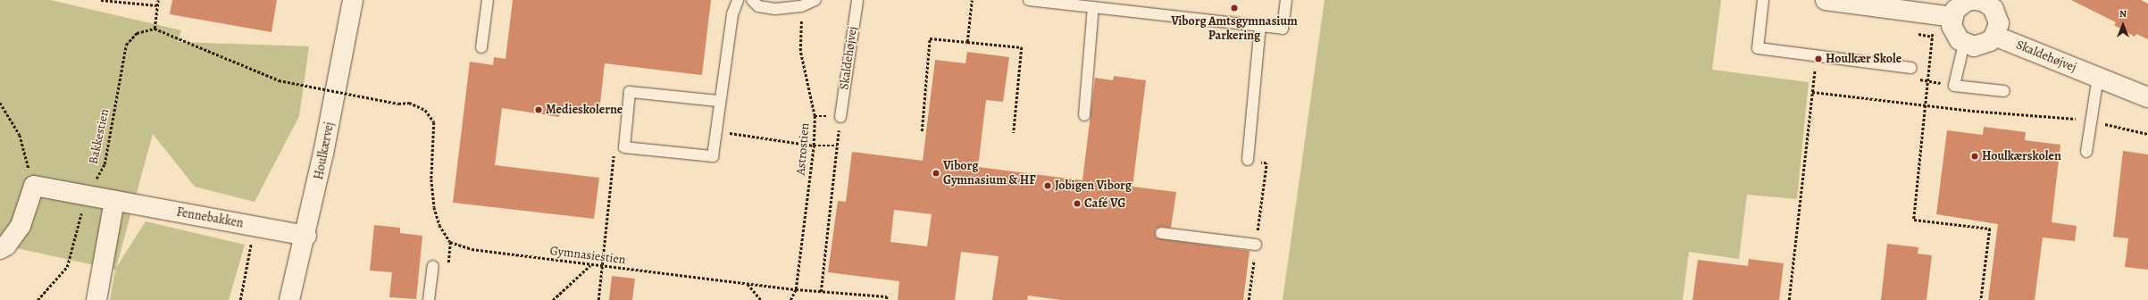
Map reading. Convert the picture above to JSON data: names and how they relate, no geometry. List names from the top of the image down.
{
  "streets": {
    "street": ["Skaldehøjvej", "Houlkærvej", "Fennebakken"],
    "path": ["Bakkestien", "Astrostien", "Gymnasiestien"]
  },
  "crossings": [
    ["Bakkestien", "Fennebakken"],
    ["Bakkestien", "Gymnasiestien"],
    ["Astrostien", "Gymnasiestien"],
    ["Houlkærvej", "Fennebakken"]
  ],
  "places": [
    "Viborg Amtsgymnasium Parkering",
    "Houlkær Skole",
    "Medieskolerne",
    "Houlkærskolen",
    "Viborg Gymnasium & HF",
    "Jobigen Viborg",
    "Café VG"
  ],
  "north": "top"
}
